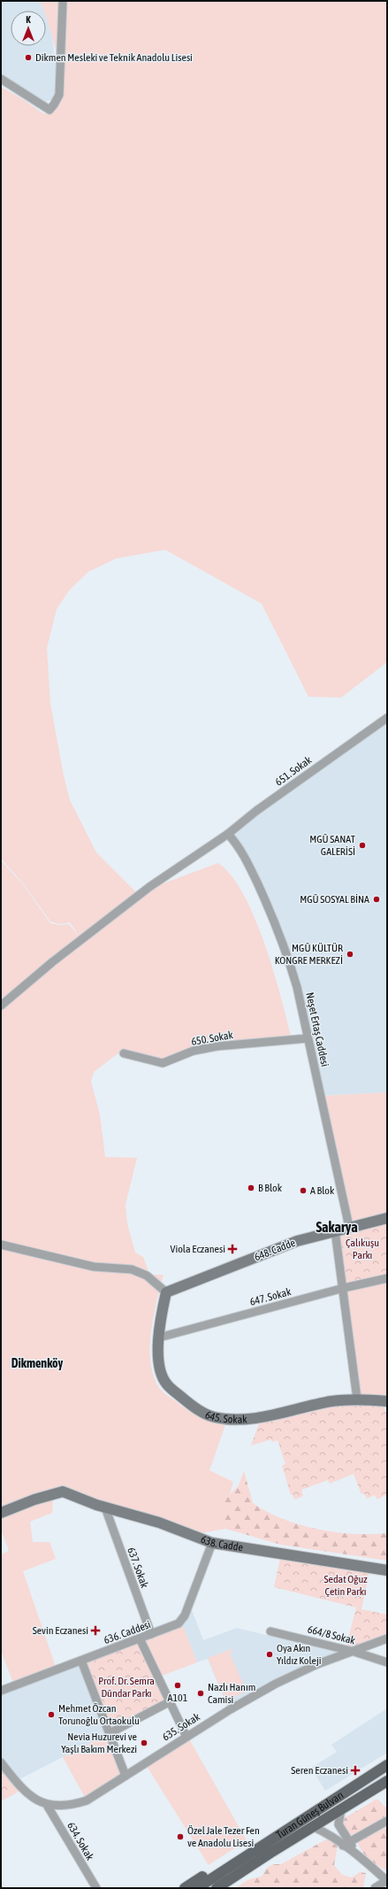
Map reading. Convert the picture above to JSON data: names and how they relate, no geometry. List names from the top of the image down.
{
  "streets": {
    "main road": ["Turan Güneş Bulvarı"],
    "street": [
      "651. Sokak",
      "Neşet Ertaş Caddesi",
      "650. Sokak",
      "648. Cadde",
      "647. Sokak",
      "645. Sokak",
      "638. Cadde",
      "637. Sokak",
      "636. Caddesi",
      "664/8 Sokak",
      "635. Sokak",
      "634. Sokak"
    ]
  },
  "crossings": [
    ["651. Sokak", "Neşet Ertaş Caddesi"],
    ["Neşet Ertaş Caddesi", "650. Sokak"],
    ["Neşet Ertaş Caddesi", "648. Cadde"],
    ["648. Cadde", "645. Sokak"],
    ["647. Sokak", "645. Sokak"],
    ["638. Cadde", "637. Sokak"],
    ["638. Cadde", "636. Caddesi"],
    ["637. Sokak", "636. Caddesi"],
    ["664/8 Sokak", "635. Sokak"],
    ["635. Sokak", "634. Sokak"]
  ],
  "districts": ["Sakarya", "Dikmenköy"],
  "parks": ["Çalıkuşu Parkı", "Sedat Oğuz Çetin Parkı", "Prof. Dr. Semra Dündar Parkı"],
  "places": {
    "other": [
      "Dikmen Mesleki ve Teknik Anadolu Lisesi",
      "MGÜ SANAT GALERİSİ",
      "MGÜ SOSYAL BİNA",
      "MGÜ KÜLTÜR KONGRE MERKEZİ",
      "B Blok",
      "A Blok",
      "Oya Akın Yıldız Koleji",
      "A101",
      "Nazlı Hanım Camisi",
      "Mehmet Özcan Torunoğlu Ortaokulu",
      "Nevia Huzurevi ve Yaşlı Bakım Merkezi",
      "Özel Jale Tezer Fen ve Anadolu Lisesi"
    ],
    "health": ["Viola Eczanesi", "Sevin Eczanesi", "Seren Eczanesi"]
  },
  "north": "top"
}
